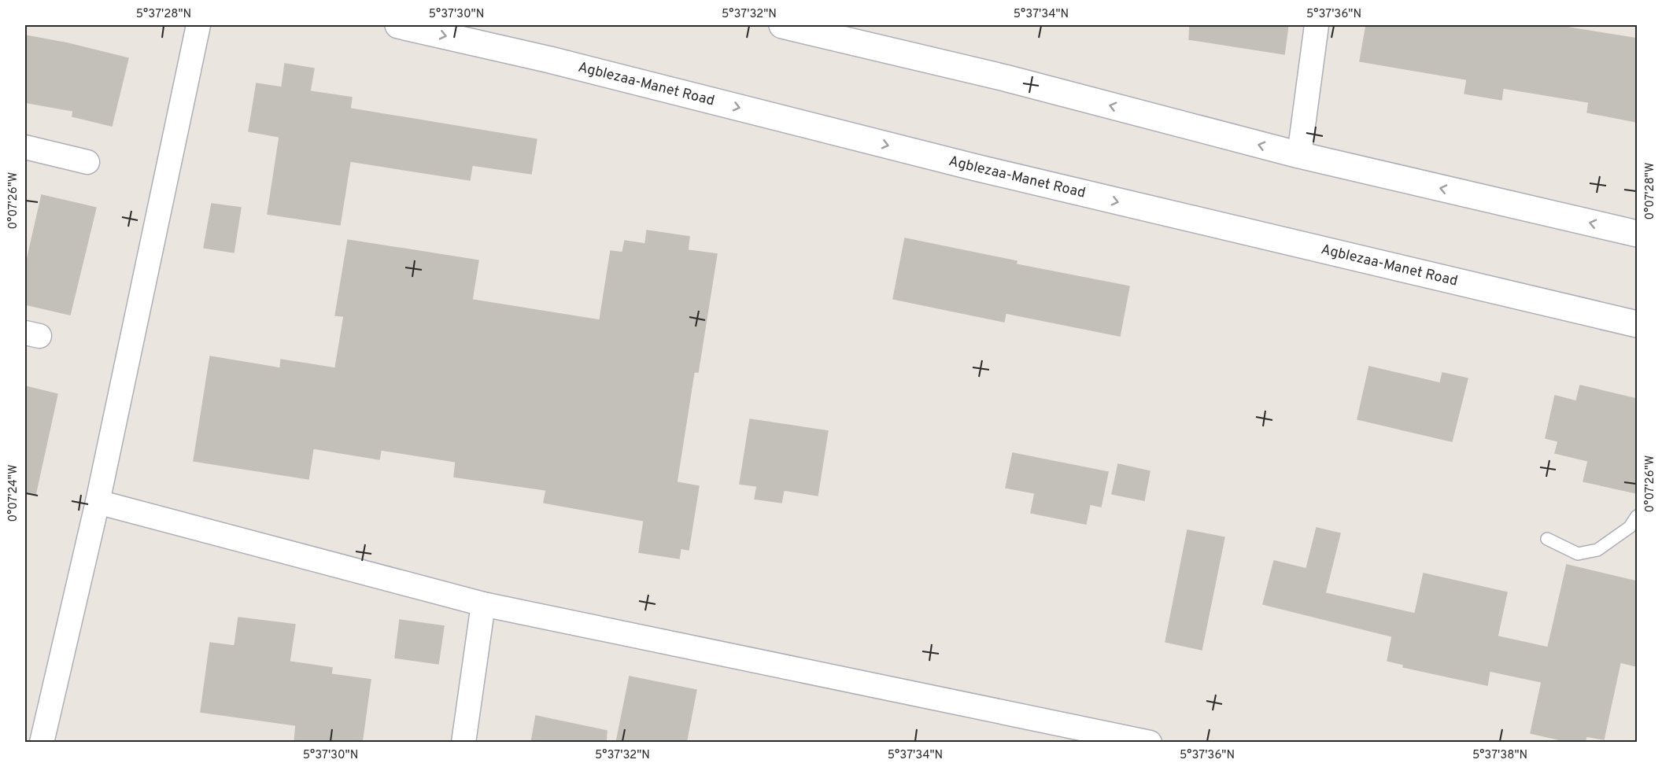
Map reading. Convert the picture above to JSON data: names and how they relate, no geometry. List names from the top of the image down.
{
  "streets": {
    "main road": ["Agblezaa-Manet Road"]
  },
  "coordinates": [
    "5°37'28\"N",
    "5°37'30\"N",
    "5°37'32\"N",
    "5°37'34\"N",
    "5°37'36\"N",
    "0°07'28\"W",
    "0°07'26\"W",
    "0°07'24\"W",
    "5°37'38\"N"
  ]
}
